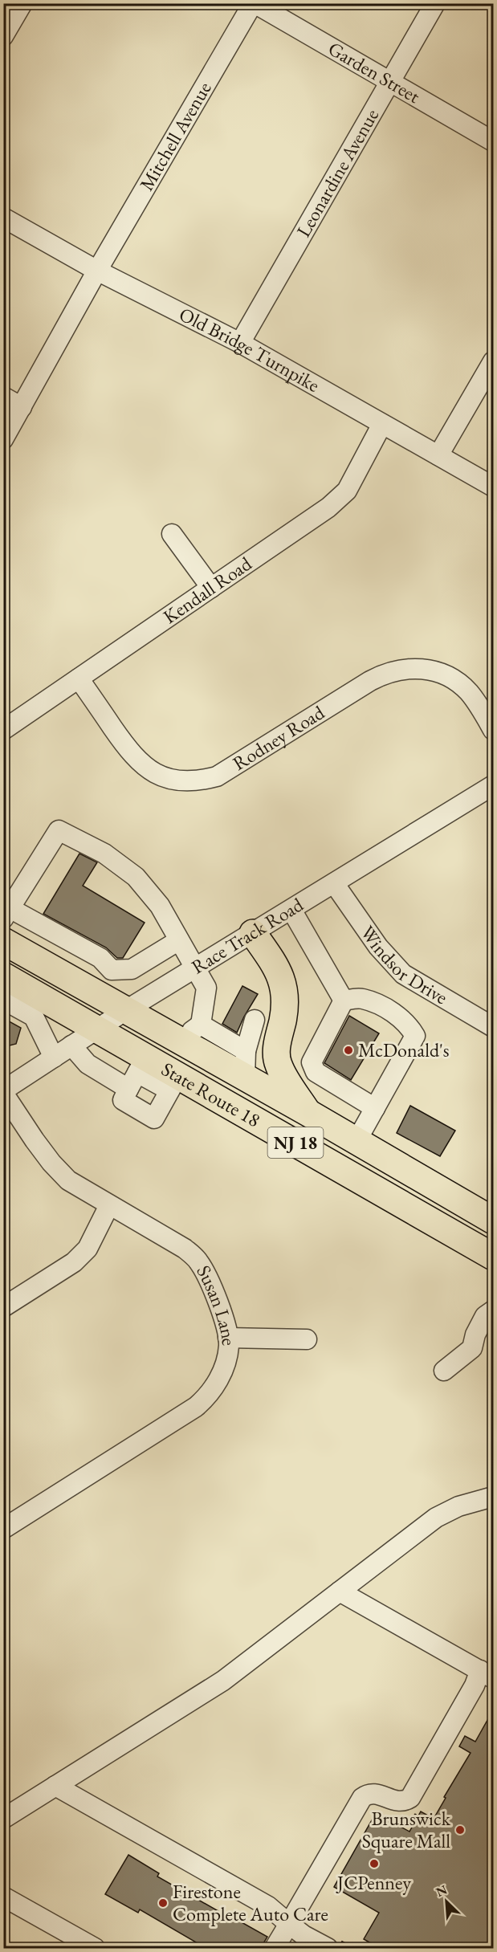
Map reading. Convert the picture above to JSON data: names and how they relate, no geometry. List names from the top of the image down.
{
  "streets": {
    "highway": ["State Route 18", "NJ 18"],
    "street": [
      "Garden Street",
      "Mitchell Avenue",
      "Leonardine Avenue",
      "Old Bridge Turnpike",
      "Kendall Road",
      "Rodney Road",
      "Race Track Road",
      "Windsor Drive",
      "Susan Lane"
    ]
  },
  "crossings": [
    ["Garden Street", "Mitchell Avenue"],
    ["Garden Street", "Leonardine Avenue"],
    ["Mitchell Avenue", "Old Bridge Turnpike"],
    ["Leonardine Avenue", "Old Bridge Turnpike"],
    ["Old Bridge Turnpike", "Kendall Road"],
    ["Kendall Road", "Rodney Road"],
    ["Race Track Road", "Windsor Drive"],
    ["Race Track Road", "State Route 18"],
    ["Race Track Road", "Susan Lane"]
  ],
  "places": [
    "McDonald's",
    "Brunswick Square Mall",
    "JCPenney",
    "Firestone Complete Auto Care"
  ],
  "north": "top left"
}
